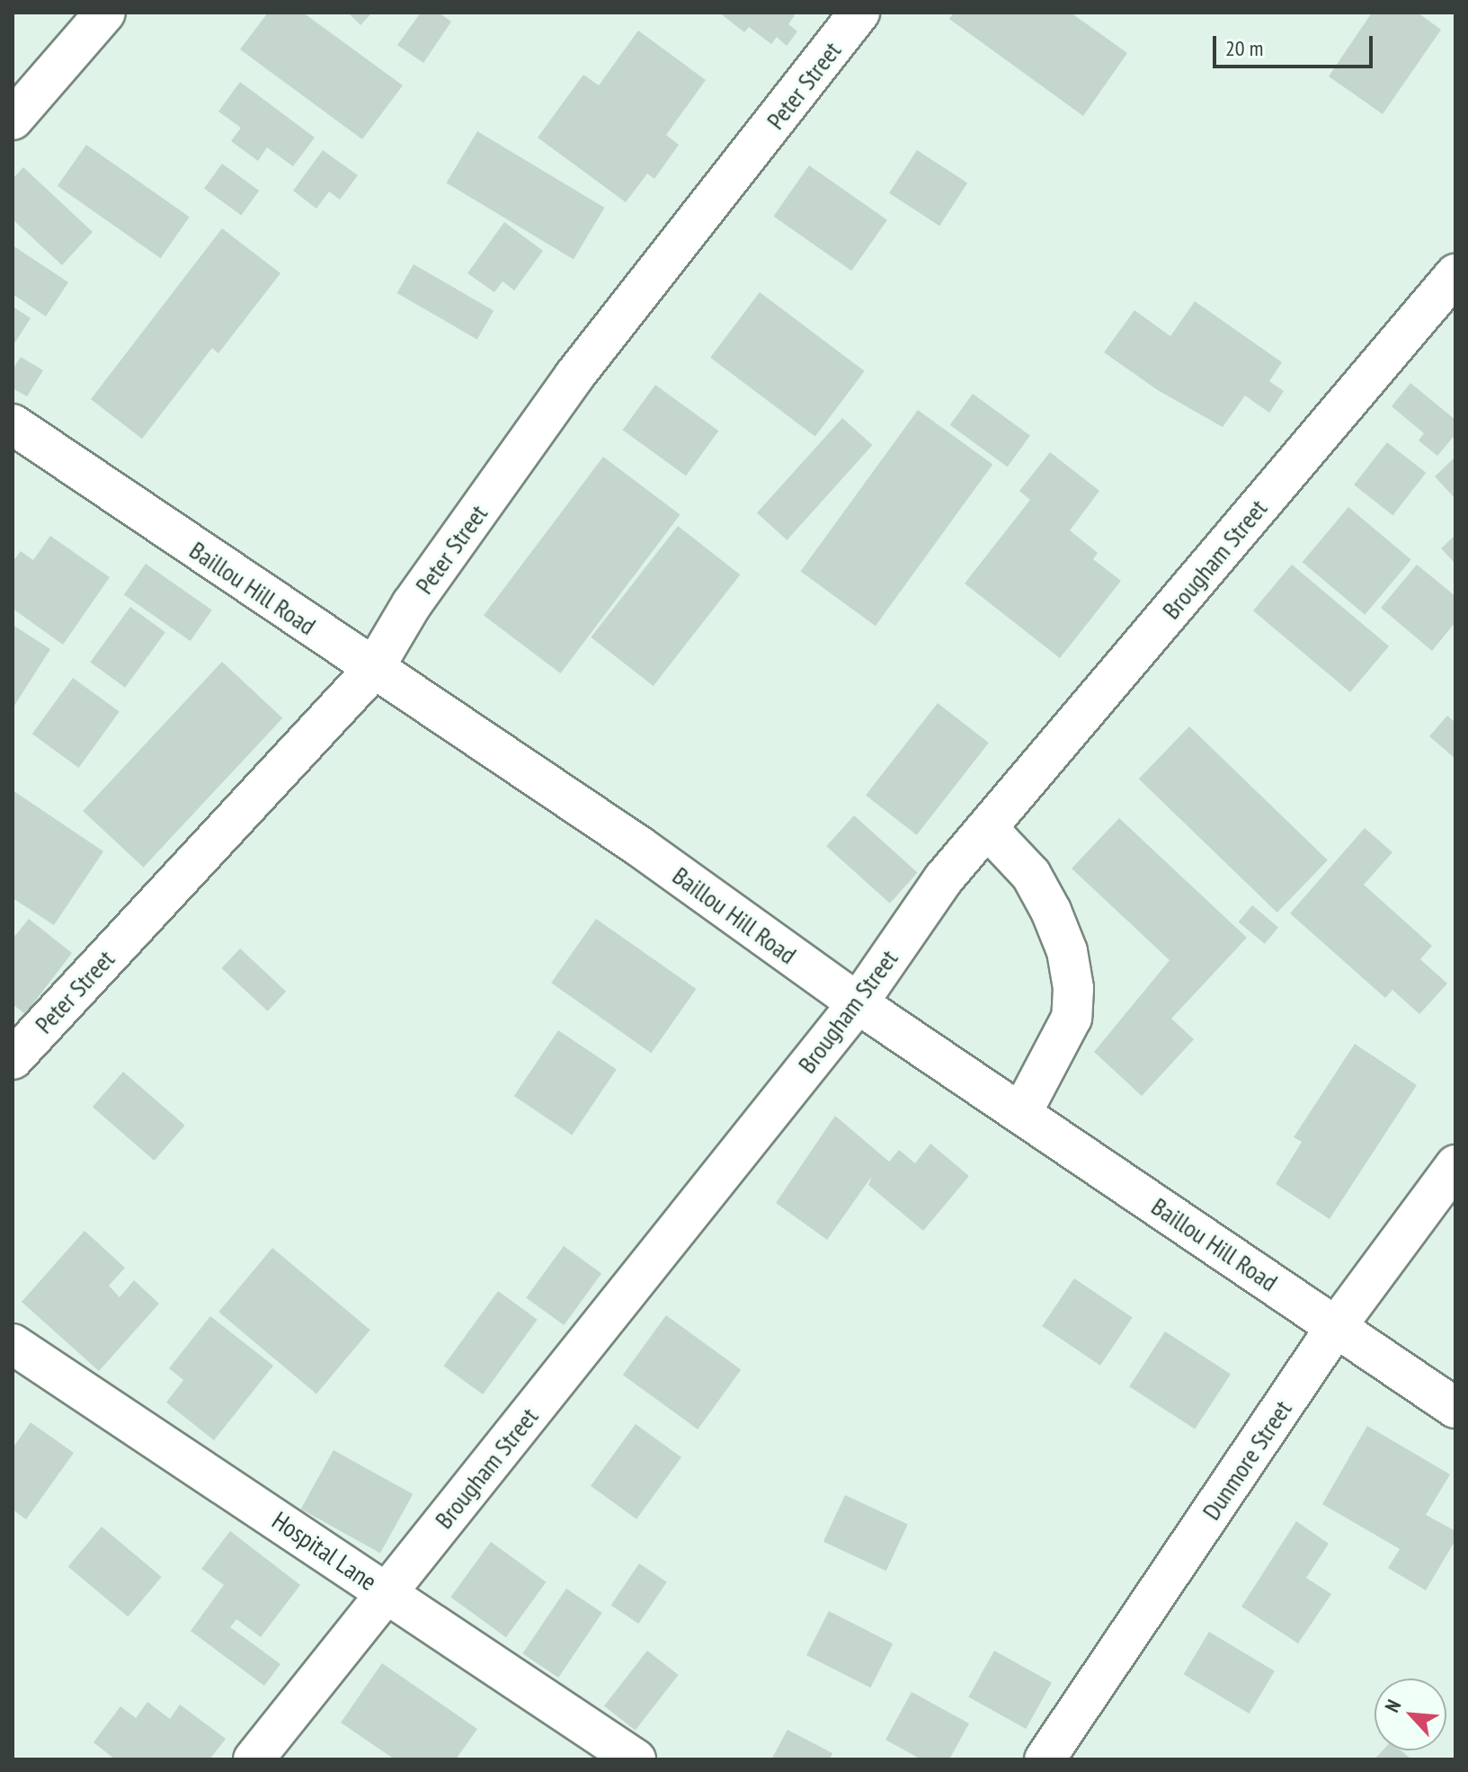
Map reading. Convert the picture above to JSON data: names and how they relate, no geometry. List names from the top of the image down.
{
  "streets": {
    "street": [
      "Peter Street",
      "Brougham Street",
      "Baillou Hill Road",
      "Dunmore Street",
      "Hospital Lane"
    ]
  },
  "crossings": [
    ["Peter Street", "Baillou Hill Road"],
    ["Brougham Street", "Baillou Hill Road"],
    ["Brougham Street", "Hospital Lane"],
    ["Baillou Hill Road", "Dunmore Street"]
  ],
  "scale_bar": "20 m",
  "north": "top left"
}
